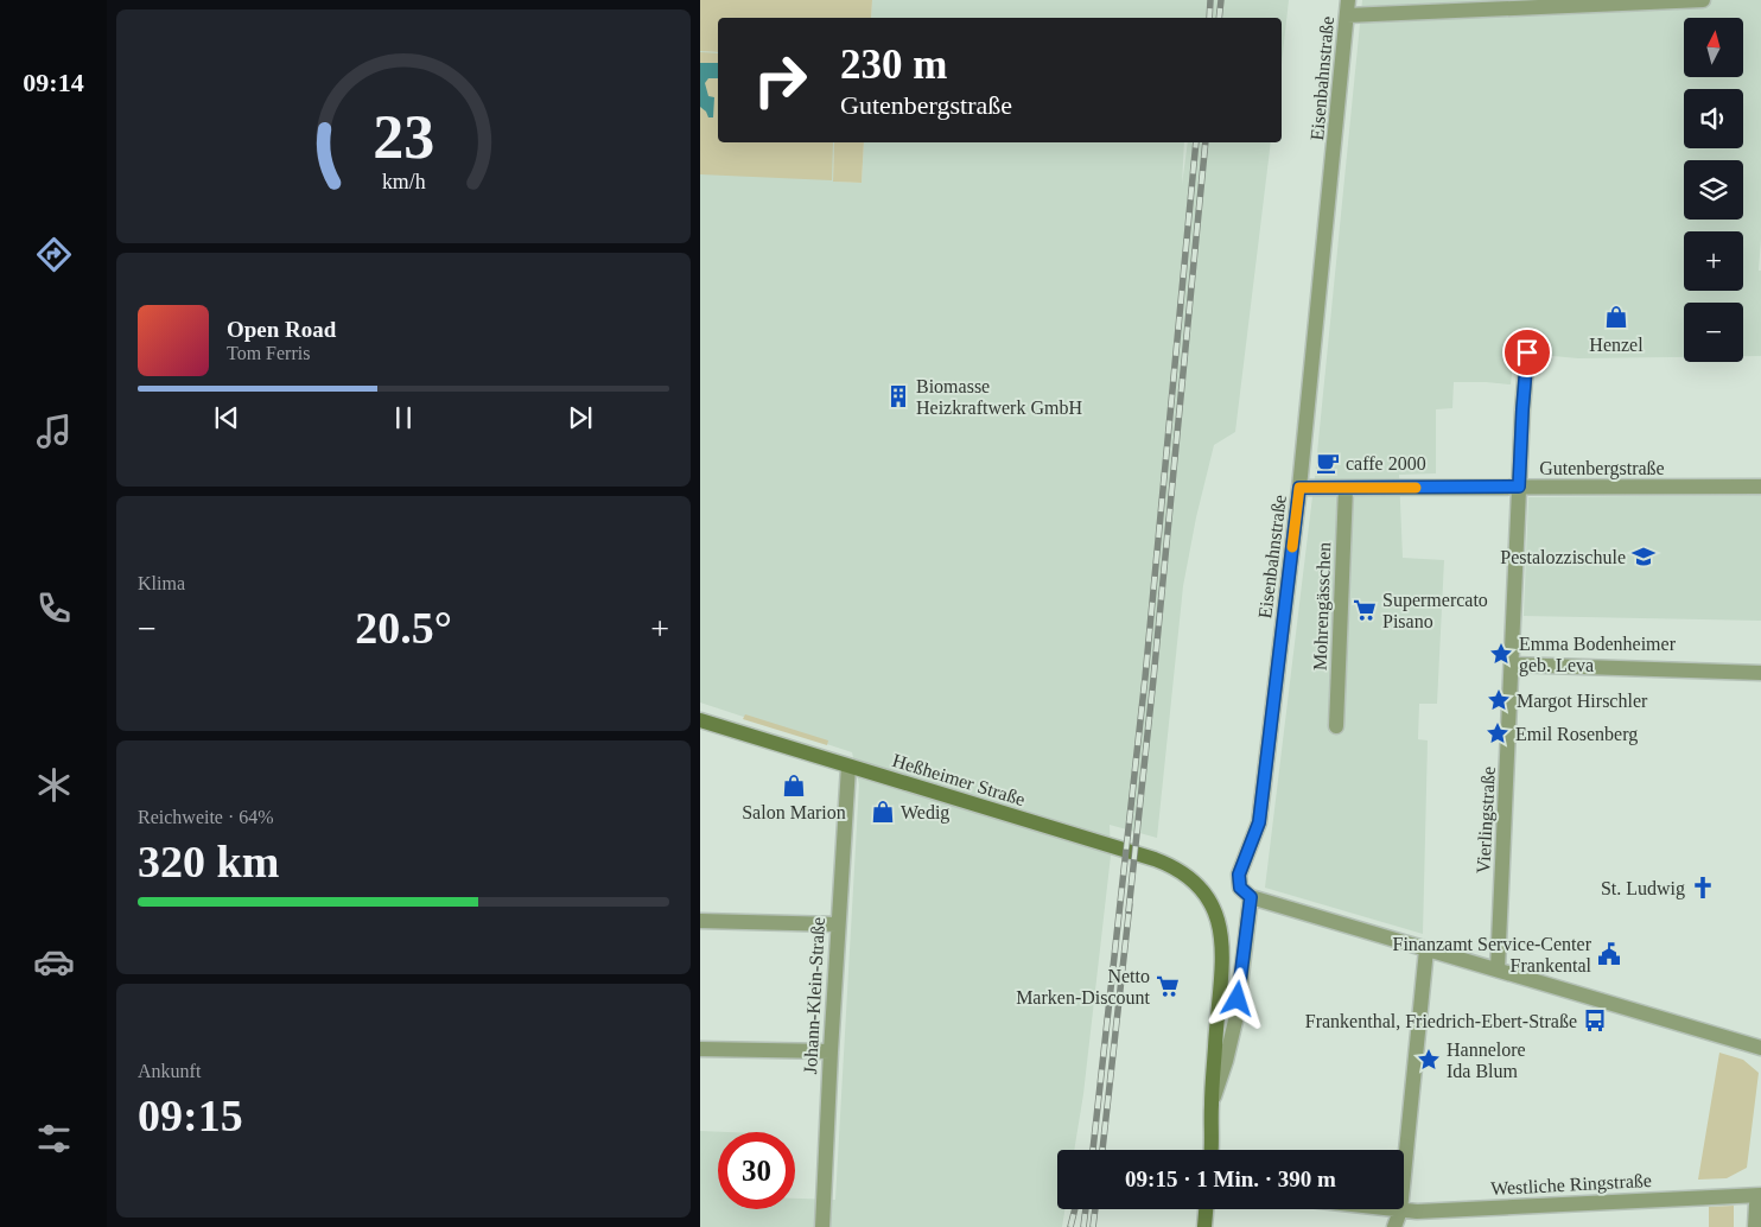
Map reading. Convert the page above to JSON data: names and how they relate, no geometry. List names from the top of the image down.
{
  "streets": {
    "street": [
      "Eisenbahnstraße",
      "Gutenbergstraße",
      "Mohrengässchen",
      "Heßheimer Straße",
      "Vierlingstraße",
      "Johann-Klein-Straße",
      "Westliche Ringstraße"
    ]
  },
  "crossings": [
    ["Eisenbahnstraße", "Gutenbergstraße"],
    ["Gutenbergstraße", "Mohrengässchen"],
    ["Gutenbergstraße", "Vierlingstraße"],
    ["Heßheimer Straße", "Johann-Klein-Straße"]
  ],
  "places": {
    "shop": ["Henzel", "Salon Marion", "Wedig"],
    "building": ["Biomasse Heizkraftwerk GmbH"],
    "cafe": ["caffe 2000"],
    "school or university": ["Pestalozzischule"],
    "supermarket": ["Supermercato Pisano", "Netto Marken-Discount"],
    "place": [
      "Emma Bodenheimer geb. Leva",
      "Margot Hirschler",
      "Emil Rosenberg",
      "Hannelore Ida Blum"
    ],
    "church": ["St. Ludwig"],
    "public building": ["Finanzamt Service-Center Frankental"],
    "bus stop": ["Frankenthal, Friedrich-Ebert-Straße"]
  },
  "north": "top",
  "page": {
    "tabs": "09:14",
    "map_buttons": ["+", "−"],
    "turn": ["230 m", "Gutenbergstraße"],
    "song": ["Open Road", "Tom Ferris"],
    "tile": [
      "Klima",
      ["Reichweite · 64%", "320 km"],
      ["Ankunft", "09:15"]
    ],
    "heat": ["−", "20.5°", "+"],
    "limit": "30",
    "trip": "09:15 · 1 Min. · 390 m",
    "gauge": ["23", "km/h"]
  }
}
